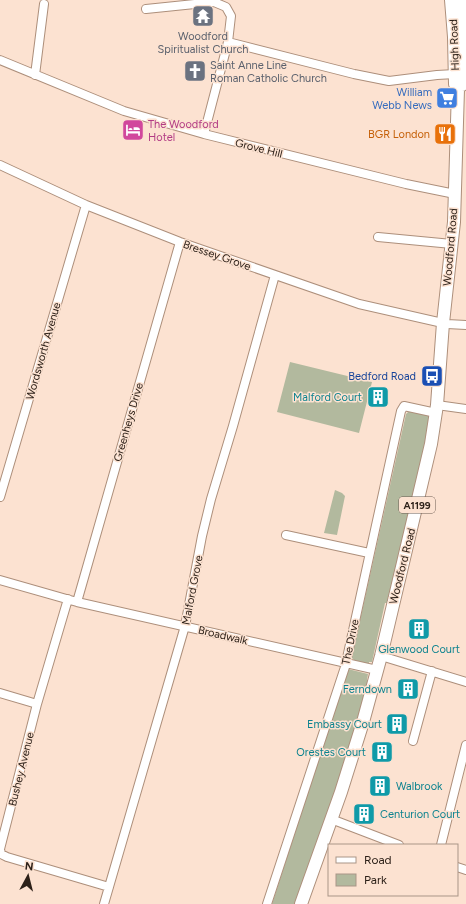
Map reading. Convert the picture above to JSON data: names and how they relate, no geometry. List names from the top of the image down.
{
  "streets": {
    "main road": ["High Road", "Woodford Road", "A1199"],
    "street": [
      "Grove Hill",
      "Bressey Grove",
      "Wordsworth Avenue",
      "Greenheys Drive",
      "Malford Grove",
      "Broadwalk",
      "The Drive",
      "Bushey Avenue"
    ]
  },
  "crossings": [
    ["High Road", "Grove Hill"],
    ["High Road", "Woodford Road"],
    ["Grove Hill", "Woodford Road"],
    ["Woodford Road", "Bressey Grove"],
    ["Woodford Road", "Broadwalk"],
    ["Woodford Road", "The Drive"],
    ["Bressey Grove", "Wordsworth Avenue"],
    ["Bressey Grove", "Greenheys Drive"],
    ["Bressey Grove", "Malford Grove"],
    ["Greenheys Drive", "Broadwalk"],
    ["Malford Grove", "Broadwalk"],
    ["Malford Grove", "Bushey Avenue"],
    ["Broadwalk", "The Drive"],
    ["Broadwalk", "Bushey Avenue"]
  ],
  "places": {
    "temple": ["Woodford Spiritualist Church"],
    "church": ["Saint Anne Line Roman Catholic Church"],
    "supermarket": ["William Webb News"],
    "hotel": ["The Woodford Hotel"],
    "restaurant": ["BGR London"],
    "bus stop": ["Bedford Road"],
    "building": [
      "Malford Court",
      "Glenwood Court",
      "Ferndown",
      "Embassy Court",
      "Orestes Court",
      "Walbrook",
      "Centurion Court"
    ]
  },
  "legend": ["Road", "Park"],
  "north": "top"
}
